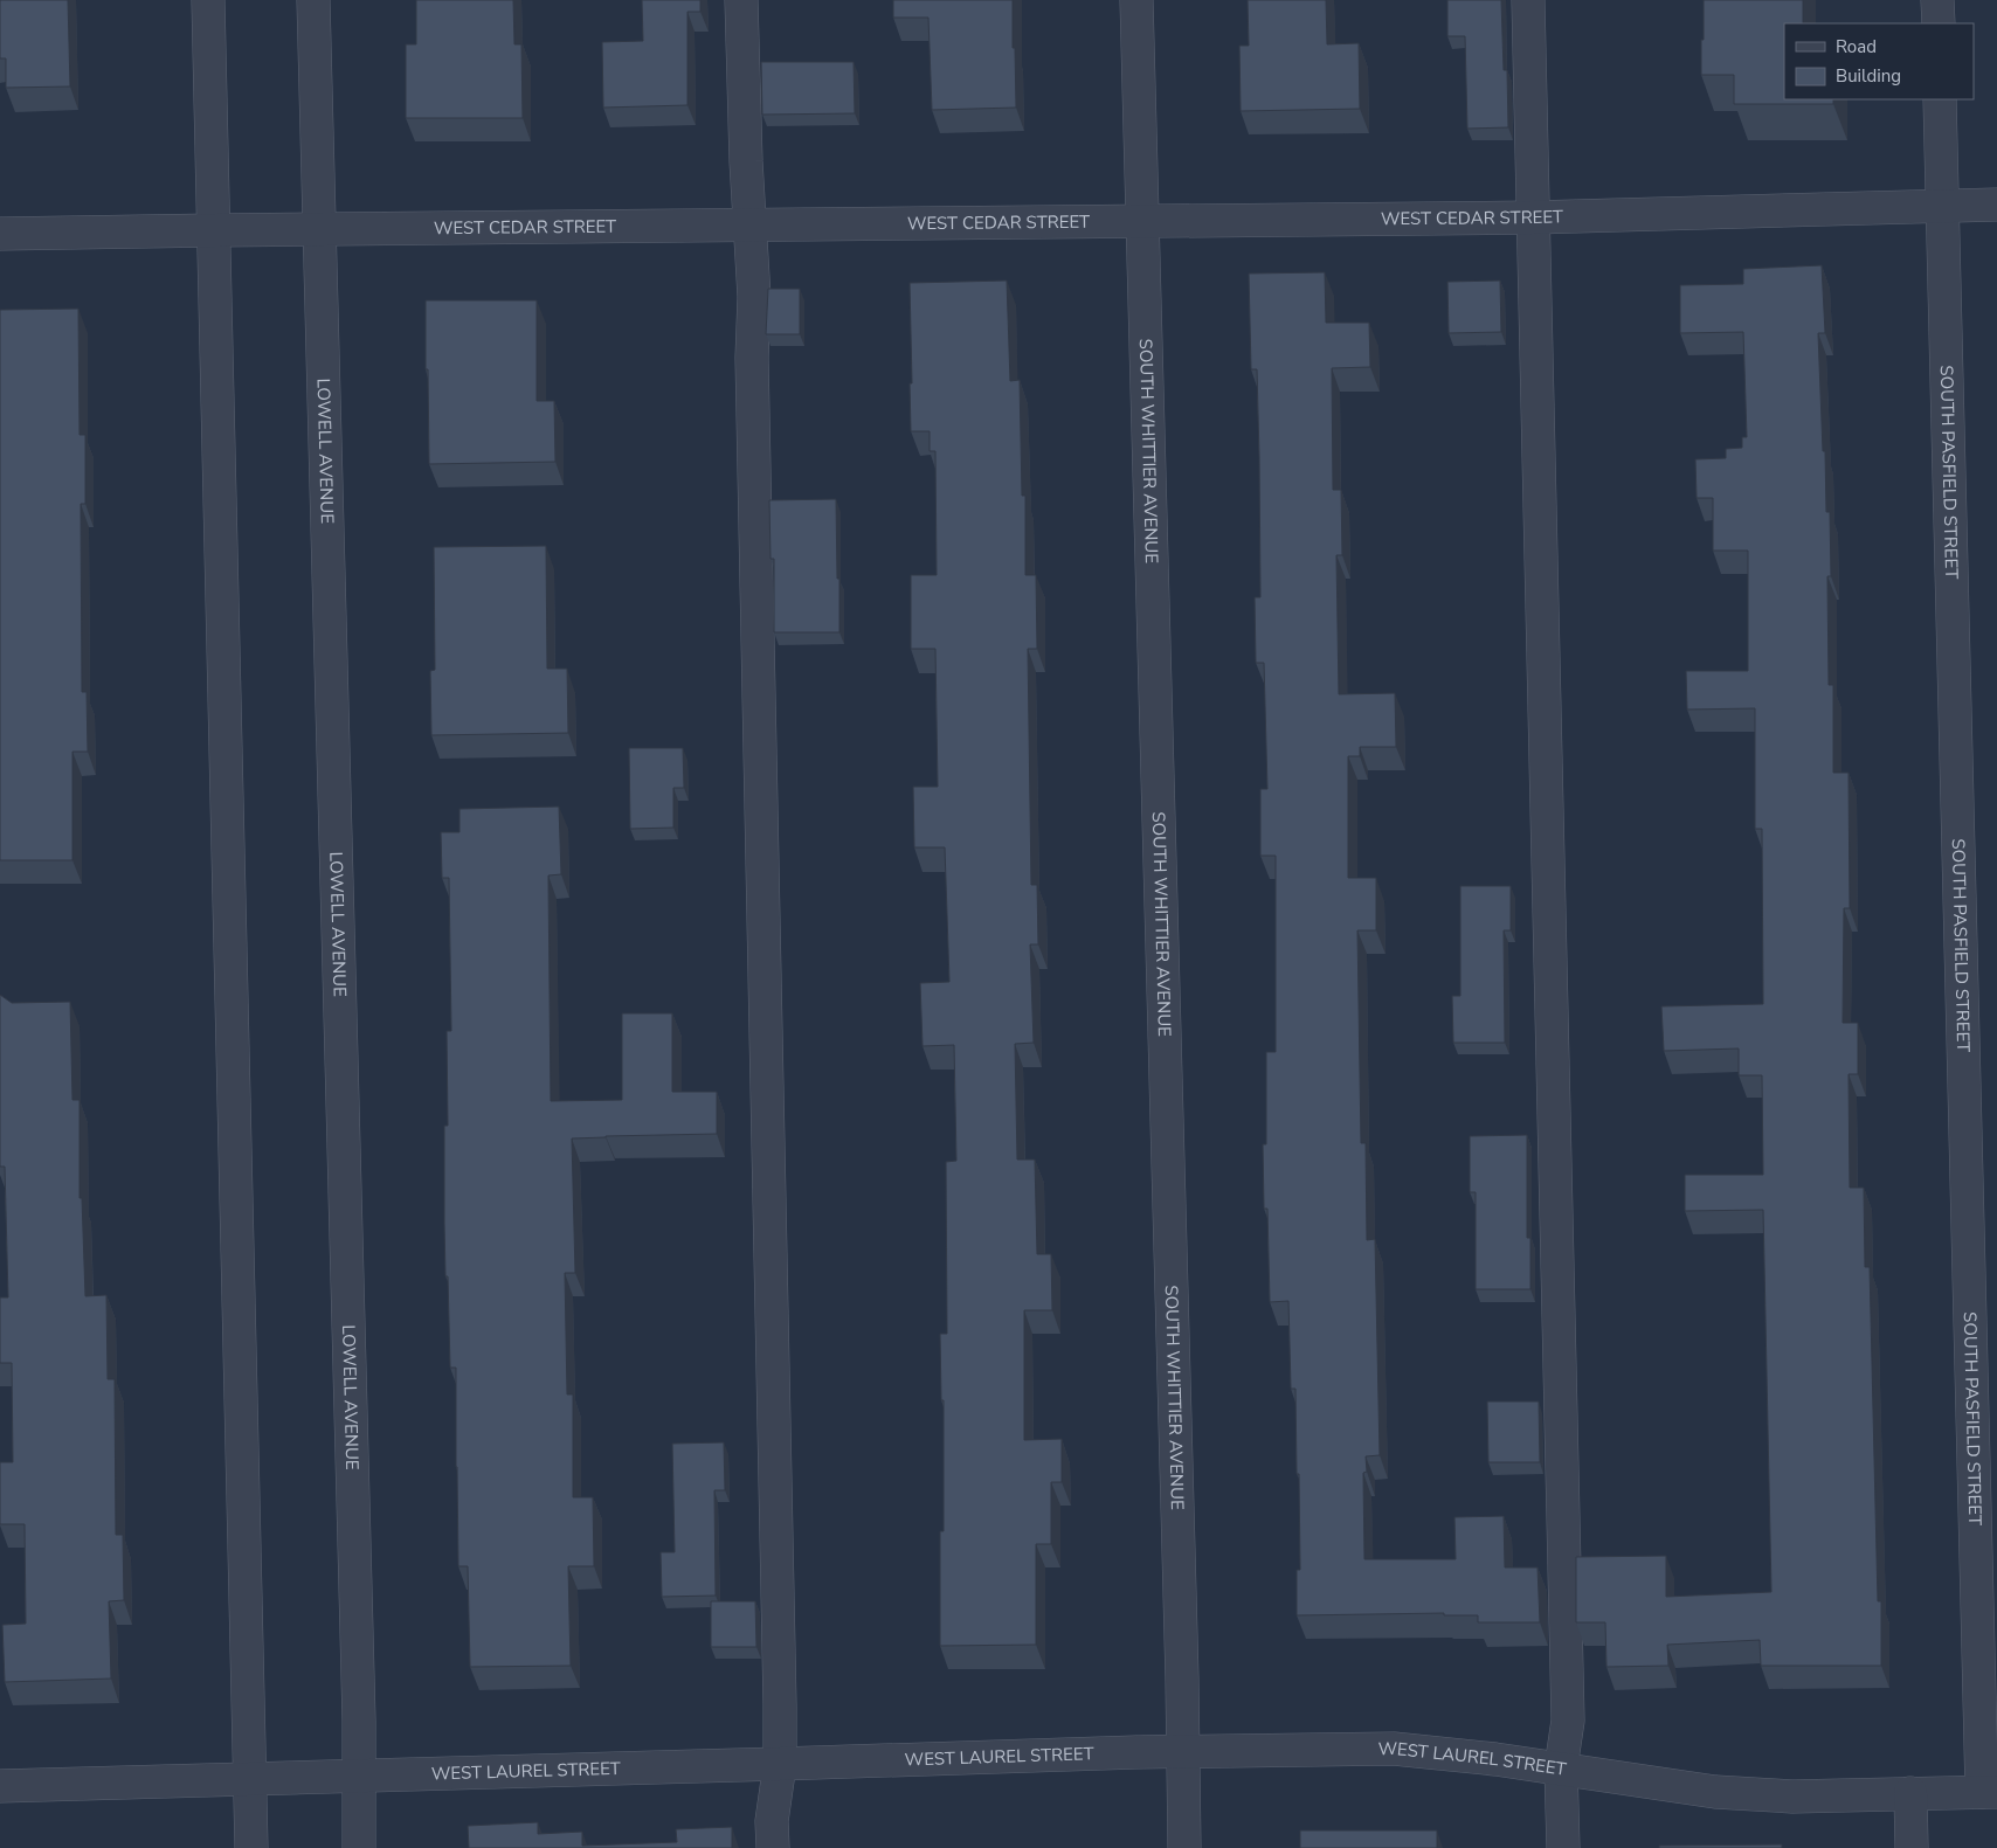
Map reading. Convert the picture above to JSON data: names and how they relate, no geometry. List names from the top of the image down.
{
  "streets": {
    "street": [
      "WEST CEDAR STREET",
      "LOWELL AVENUE",
      "SOUTH WHITTIER AVENUE",
      "SOUTH PASFIELD STREET",
      "WEST LAUREL STREET"
    ]
  },
  "crossings": [
    ["WEST CEDAR STREET", "LOWELL AVENUE"],
    ["WEST CEDAR STREET", "SOUTH WHITTIER AVENUE"],
    ["WEST CEDAR STREET", "SOUTH PASFIELD STREET"],
    ["LOWELL AVENUE", "WEST LAUREL STREET"],
    ["SOUTH WHITTIER AVENUE", "WEST LAUREL STREET"],
    ["SOUTH PASFIELD STREET", "WEST LAUREL STREET"]
  ],
  "legend": ["Road", "Building"]
}
